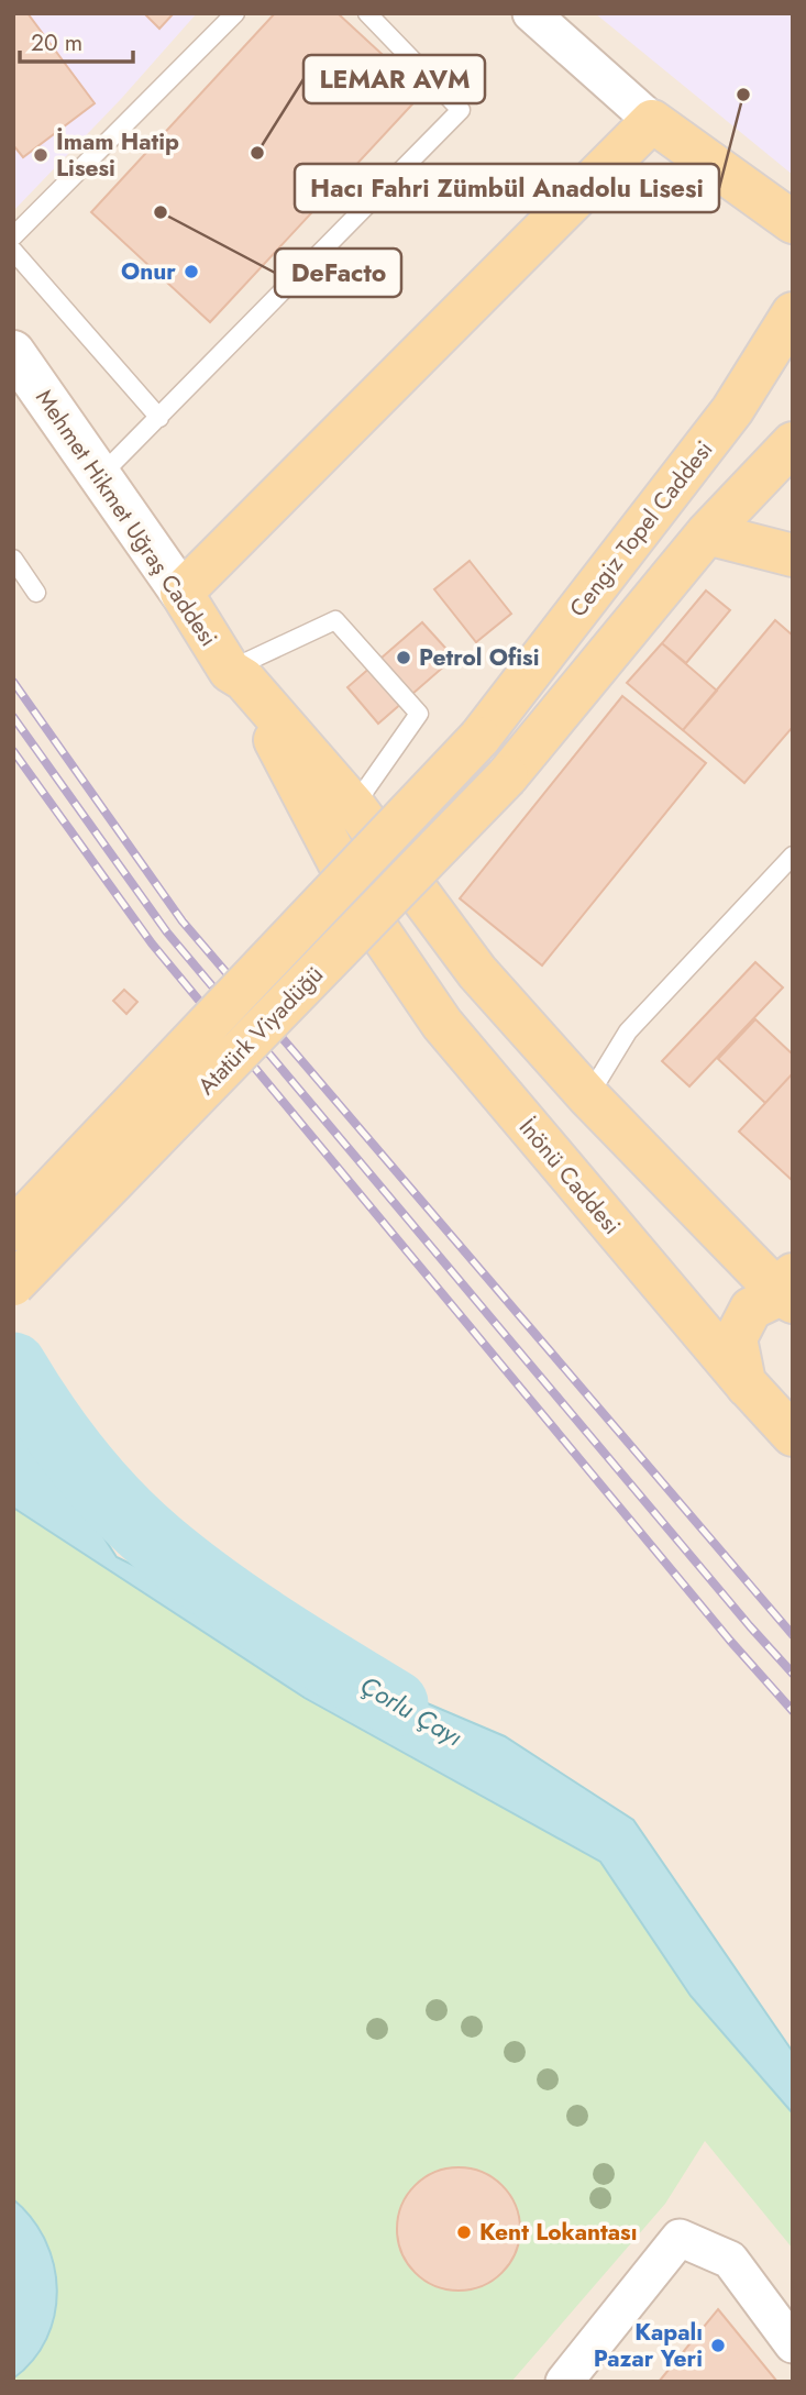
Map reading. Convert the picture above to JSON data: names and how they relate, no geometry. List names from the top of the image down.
{
  "streets": {
    "main road": [
      "Mehmet Hikmet Uğraş Caddesi",
      "Cengiz Topel Caddesi",
      "Atatürk Viyadüğü",
      "İnönü Caddesi"
    ]
  },
  "crossings": [
    ["Mehmet Hikmet Uğraş Caddesi", "İnönü Caddesi"],
    ["Cengiz Topel Caddesi", "Atatürk Viyadüğü"]
  ],
  "water": ["Çorlu Çayı"],
  "places": [
    "Hacı Fahri Zümbül Anadolu Lisesi",
    "LEMAR AVM",
    "İmam Hatip Lisesi",
    "DeFacto",
    "Onur",
    "Petrol Ofisi",
    "Kent Lokantası",
    "Kapalı Pazar Yeri"
  ],
  "scale_bar": "20 m"
}
